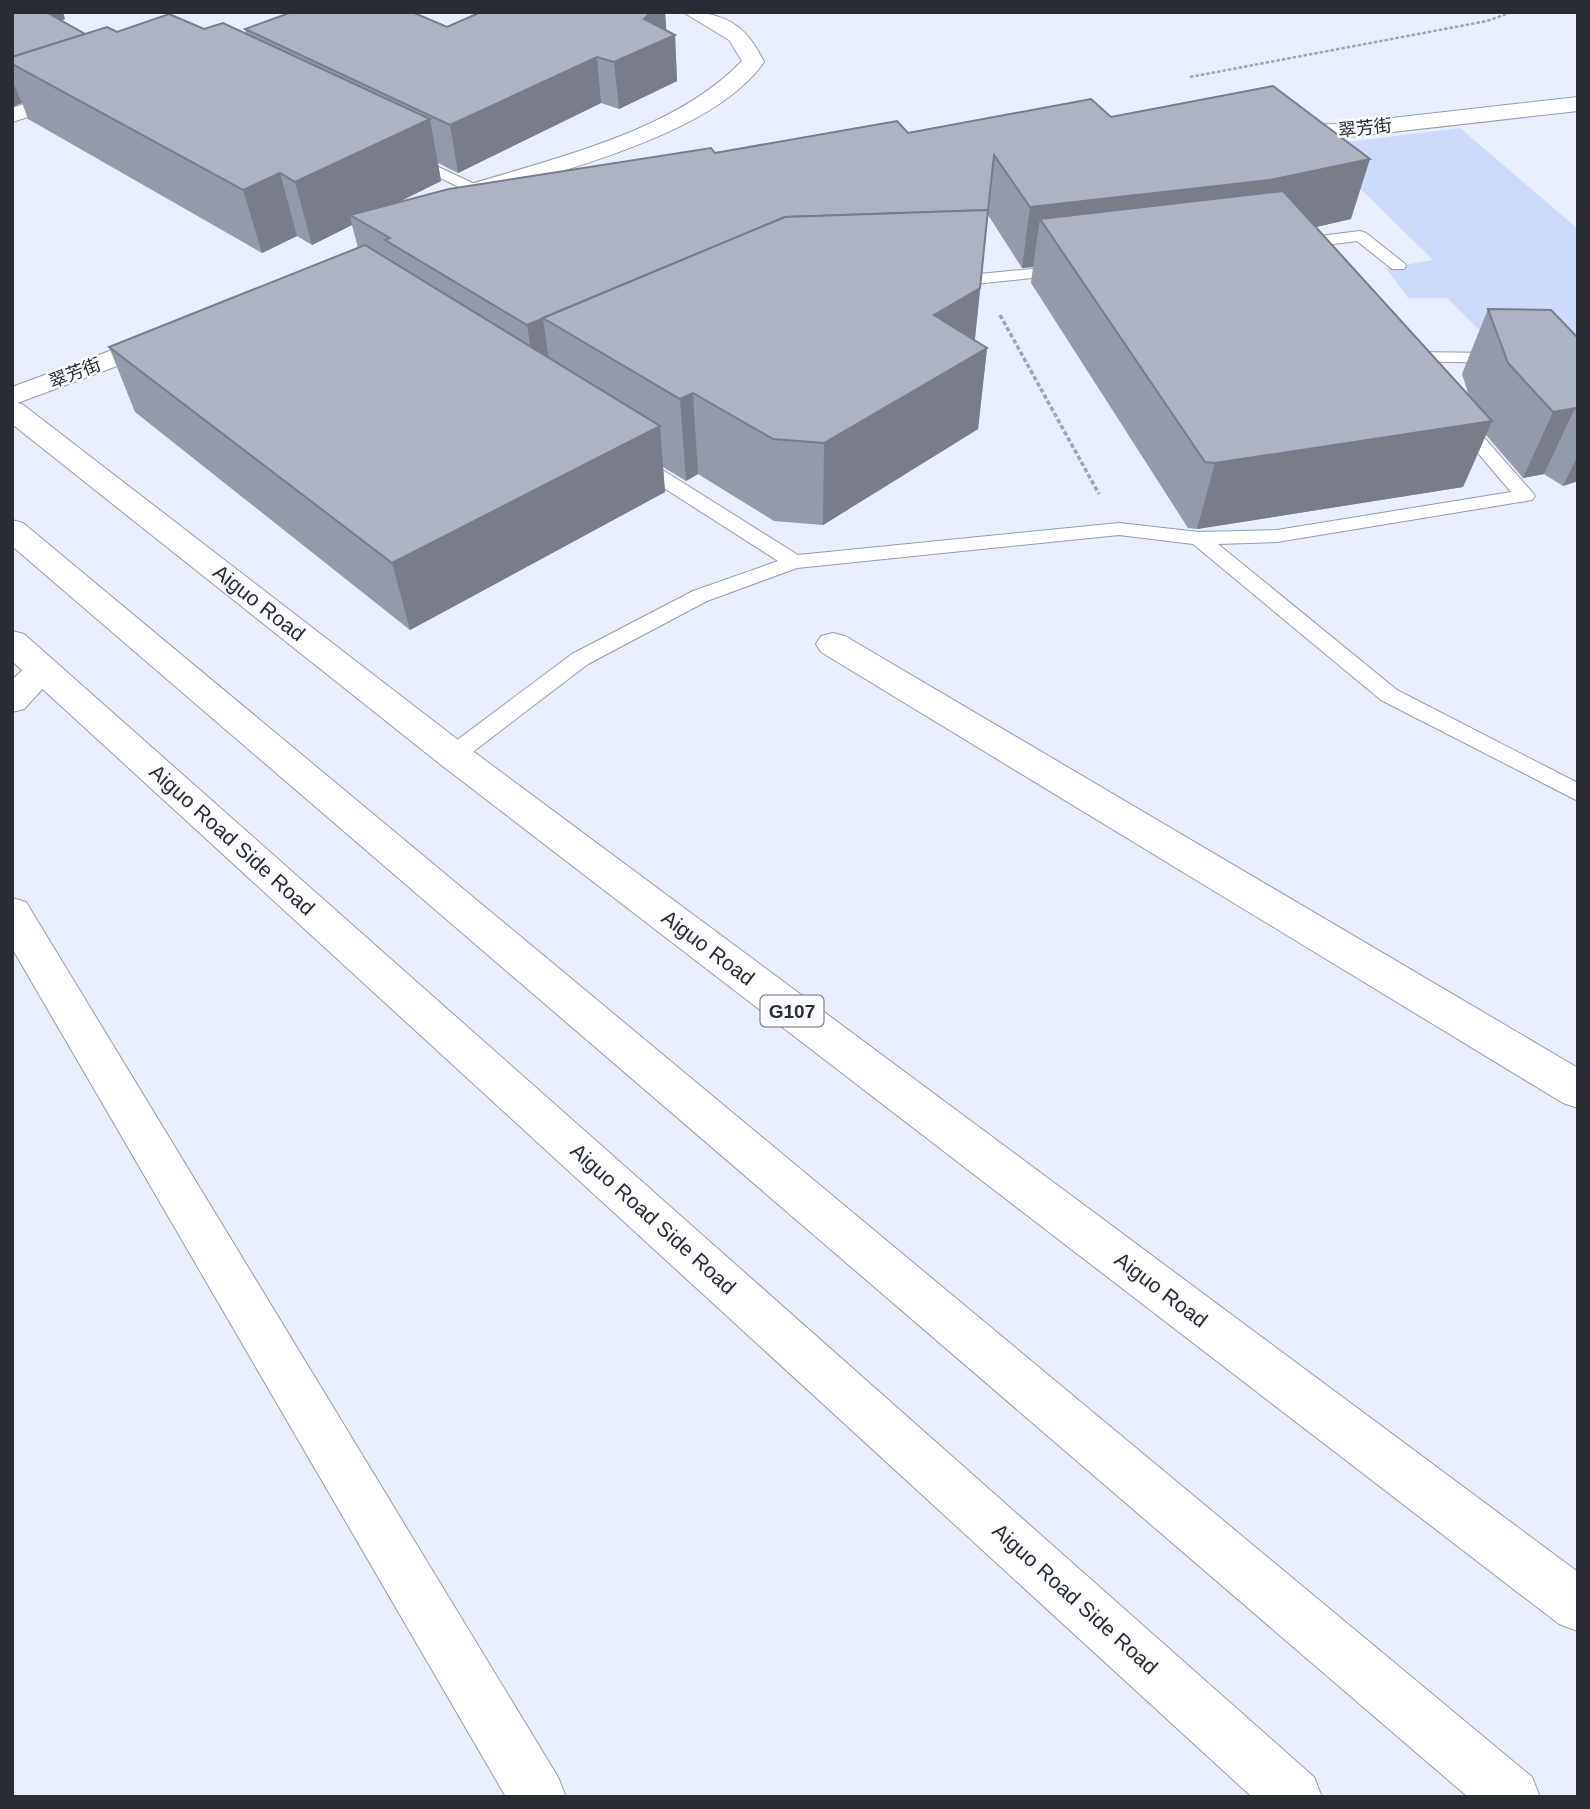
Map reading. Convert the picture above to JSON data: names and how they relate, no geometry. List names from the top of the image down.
{
  "streets": {
    "main road": [
      "翠芳街",
      "Aiguo Road",
      "Aiguo Road Side Road",
      "G107"
    ]
  }
}
